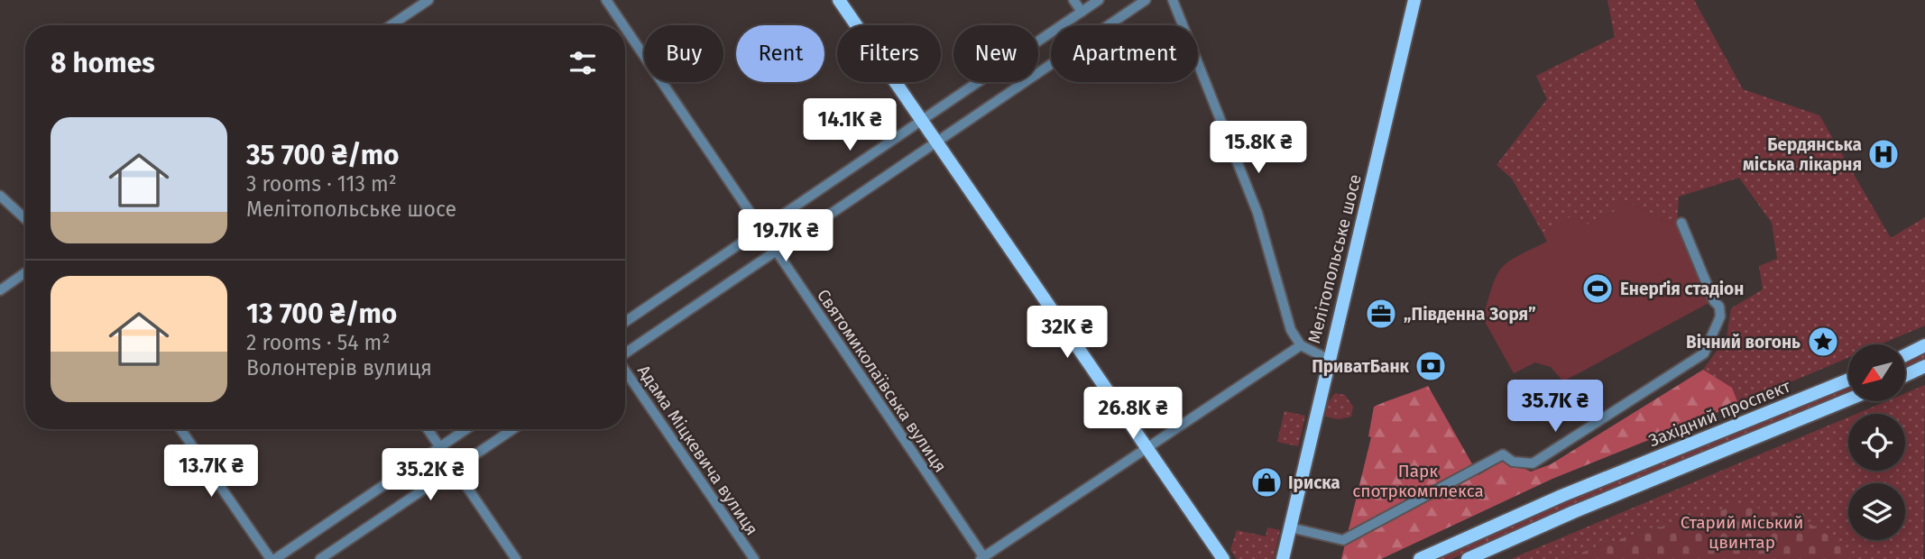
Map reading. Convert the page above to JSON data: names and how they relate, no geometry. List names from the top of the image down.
{
  "streets": {
    "main road": ["Мелітопольське шосе", "Західний проспект"],
    "street": ["Святомиколаївська вулиця", "Адама Міцкевича вулиця"]
  },
  "parks": ["Парк спотркомплекса", "Старий міський цвинтар"],
  "places": {
    "hospital": ["Бердянська міська лікарня"],
    "sports": ["Енерґія стадіон"],
    "office": ["„Південна Зоря”"],
    "place": ["Вічний вогонь"],
    "bank": ["ПриватБанк"],
    "shop": ["Іриска"]
  },
  "north": "bottom left",
  "page": {
    "chip": [
      "Buy",
      "Rent",
      "Filters",
      "New",
      "Apartment"
    ],
    "heading": "8 homes",
    "price": [
      "14.1K ₴",
      "15.8K ₴",
      "19.7K ₴",
      "32K ₴",
      "35.7K ₴",
      "26.8K ₴",
      "13.7K ₴",
      "35.2K ₴"
    ],
    "list": [
      {
        "name": "35 700 ₴/mo",
        "note": "3 rooms · 113 m² · Мелітопольське шосе"
      },
      {
        "name": "13 700 ₴/mo",
        "note": "2 rooms · 54 m² · Волонтерів вулиця"
      }
    ]
  }
}
